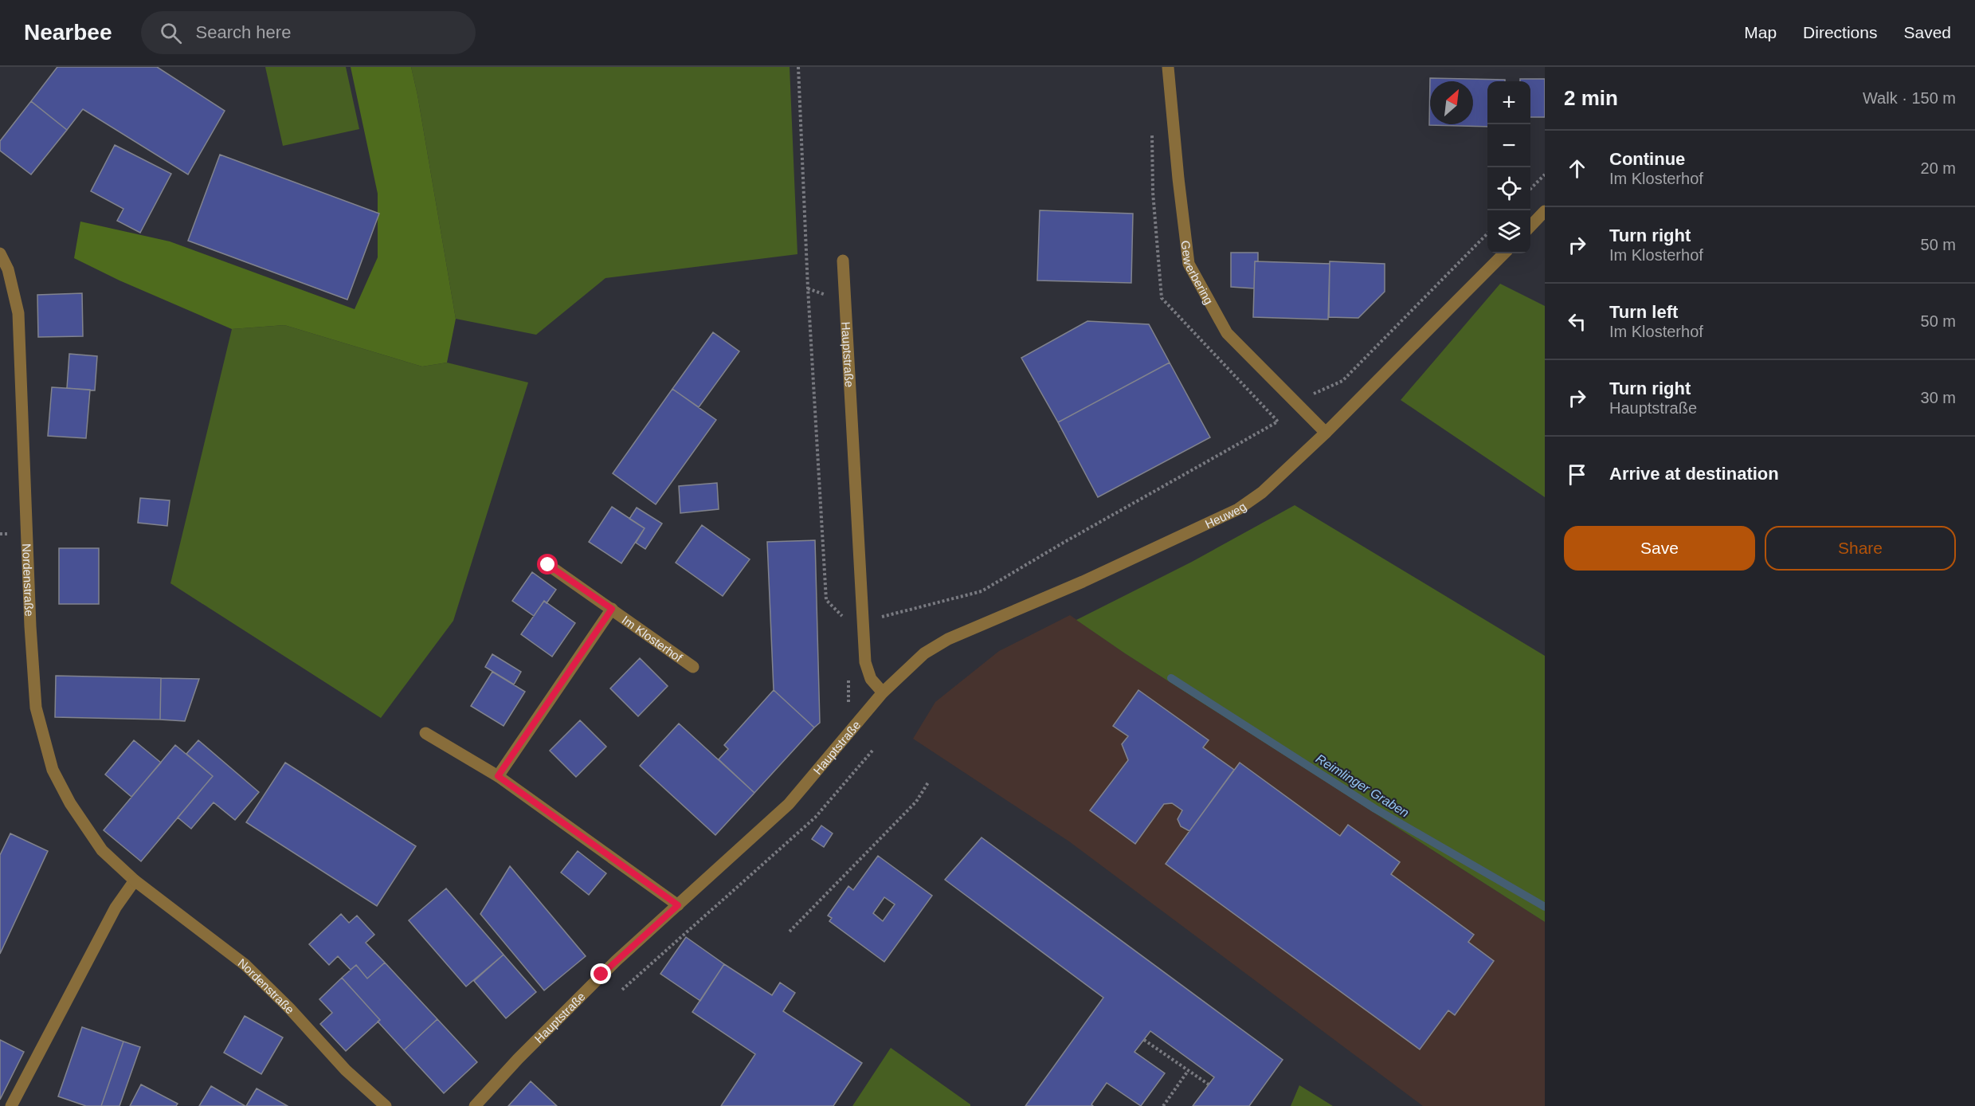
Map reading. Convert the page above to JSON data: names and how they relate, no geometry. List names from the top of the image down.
{
  "streets": {
    "street": [
      "Gewerbering",
      "Hauptstraße",
      "Heuweg",
      "Nordenstraße",
      "Im Klosterhof"
    ]
  },
  "crossings": [
    ["Gewerbering", "Heuweg"],
    ["Hauptstraße", "Heuweg"]
  ],
  "water": ["Reimlinger Graben"],
  "north": "top right",
  "page": {
    "header": "Nearbee",
    "search": "Search here",
    "nav": ["Map", "Directions", "Saved"],
    "heading": ["2 min", "Walk · 150 m"],
    "map_buttons": ["+", "−"],
    "list": [
      ["Continue", "Im Klosterhof", "20 m"],
      ["Turn right", "Im Klosterhof", "50 m"],
      ["Turn left", "Im Klosterhof", "50 m"],
      ["Turn right", "Hauptstraße", "30 m"],
      "Arrive at destination"
    ],
    "buttons": ["Save", "Share"]
  }
}
